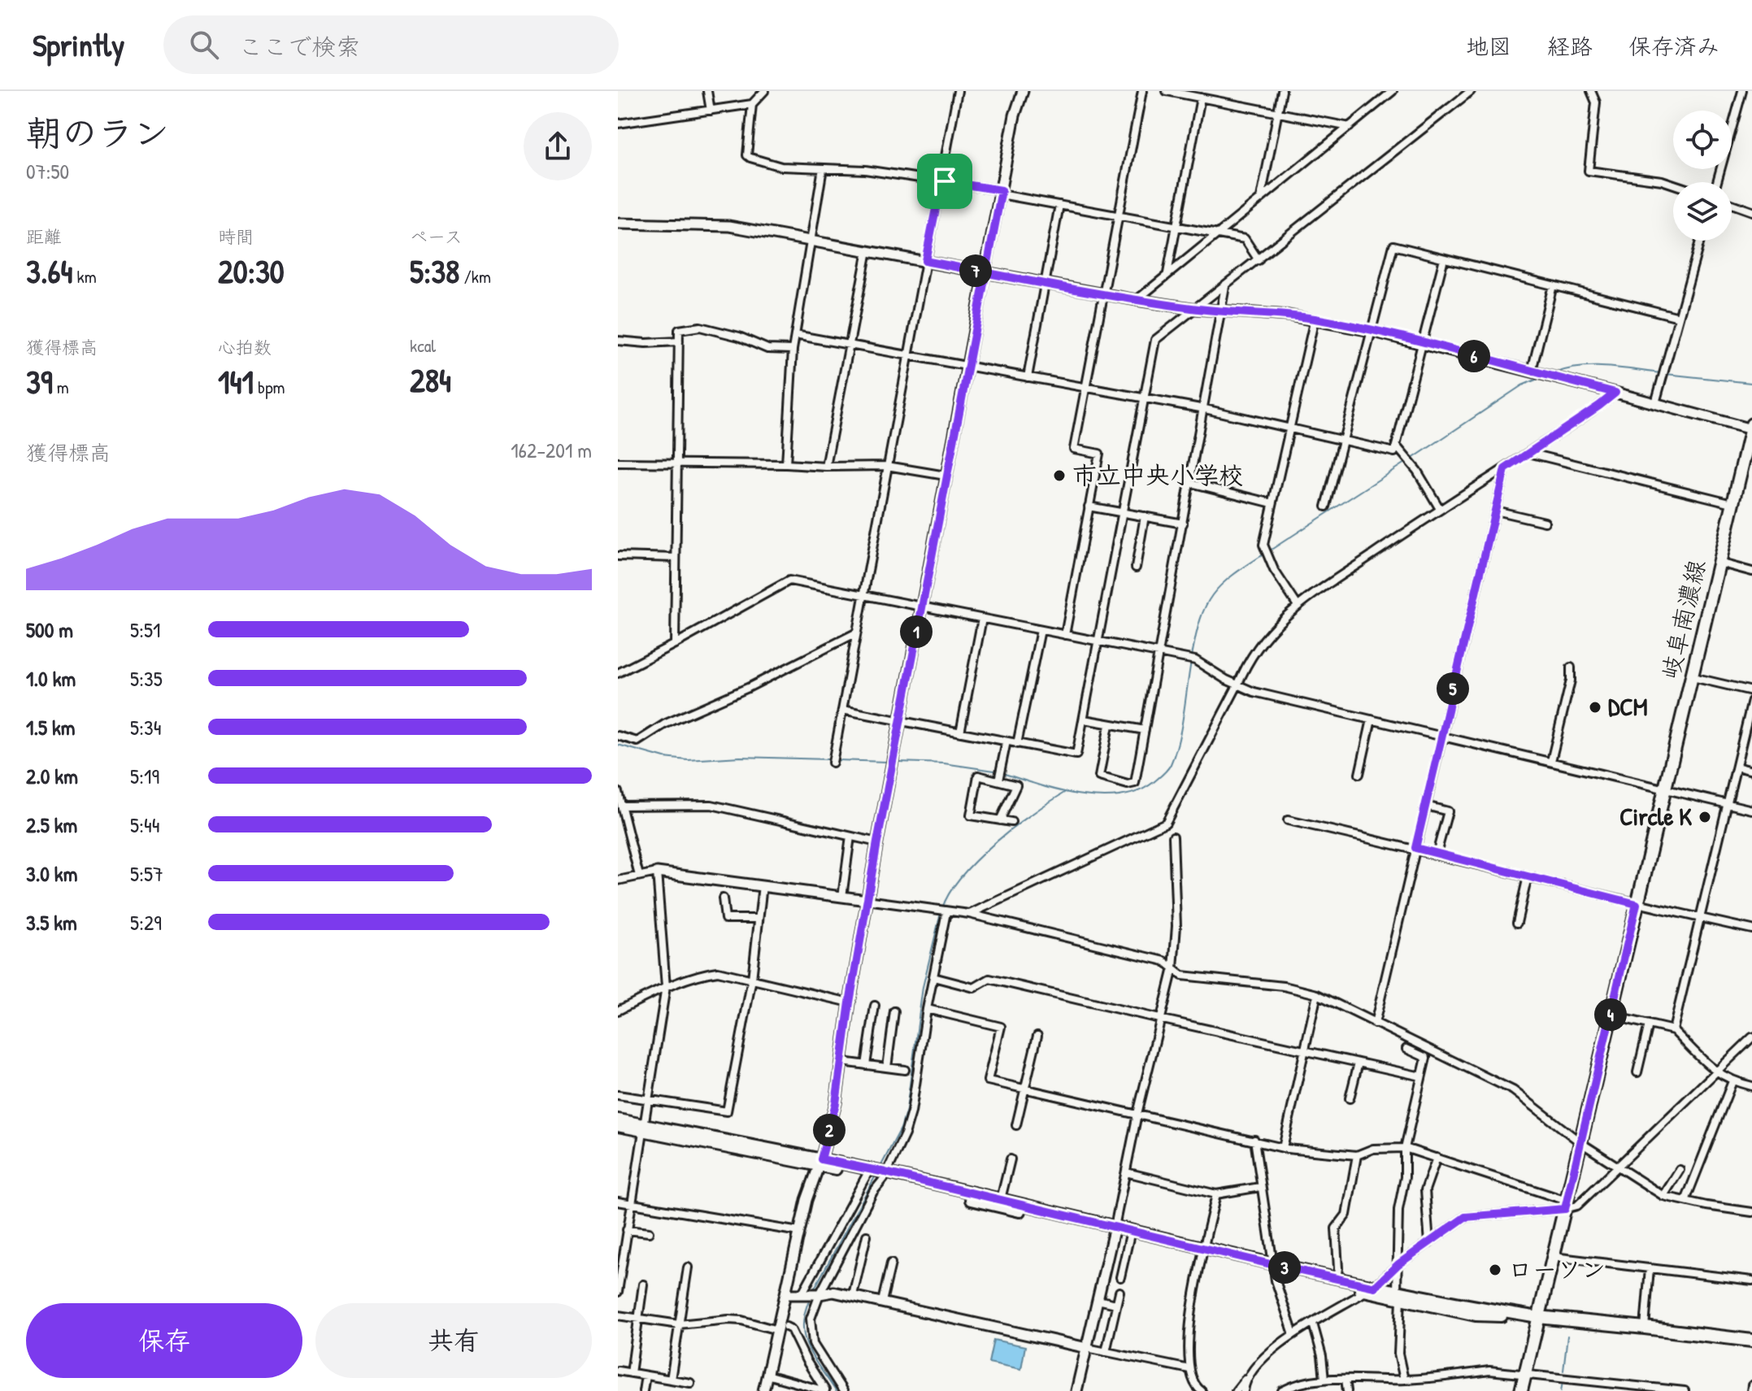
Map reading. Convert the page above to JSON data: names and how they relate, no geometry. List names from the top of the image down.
{
  "streets": {
    "main road": ["岐阜南濃線"]
  },
  "places": [
    "市立中央小学校",
    "DCM",
    "Circle K",
    "ローソン"
  ],
  "page": {
    "header": "Sprintly",
    "search": "ここで検索",
    "nav": ["地図", "経路", "保存済み"],
    "heading": ["朝のラン", "07:50"],
    "stats": [
      ["距離", "3.64 km"],
      ["時間", "20:30"],
      ["ペース", "5:38 /km"],
      ["獲得標高", "39 m"],
      ["心拍数", "141 bpm"],
      ["kcal", "284"]
    ],
    "pins": [
      "7",
      "6",
      "1",
      "5",
      "4",
      "2",
      "3"
    ],
    "chart": ["獲得標高", "162–201 m"],
    "list": [
      {
        "name": "500 m",
        "note": "5:51"
      },
      {
        "name": "1.0 km",
        "note": "5:35"
      },
      {
        "name": "1.5 km",
        "note": "5:34"
      },
      {
        "name": "2.0 km",
        "note": "5:19"
      },
      {
        "name": "2.5 km",
        "note": "5:44"
      },
      {
        "name": "3.0 km",
        "note": "5:57"
      },
      {
        "name": "3.5 km",
        "note": "5:29"
      }
    ],
    "buttons": ["保存", "共有"]
  }
}
